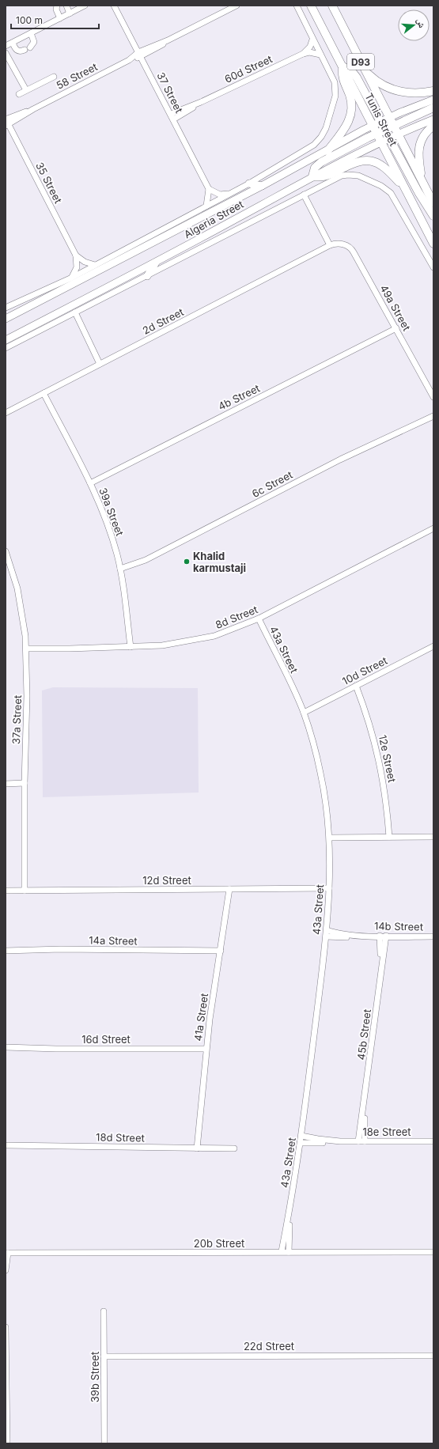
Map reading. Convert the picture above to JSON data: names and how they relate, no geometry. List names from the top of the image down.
{
  "streets": {
    "main road": ["D93", "Tunis Street", "Algeria Street"],
    "street": [
      "60d Street",
      "58 Street",
      "37 Street",
      "35 Street",
      "49a Street",
      "2d Street",
      "4b Street",
      "6c Street",
      "39a Street",
      "8d Street",
      "43a Street",
      "10d Street",
      "37a Street",
      "12e Street",
      "12d Street",
      "14b Street",
      "14a Street",
      "41a Street",
      "45b Street",
      "16d Street",
      "18e Street",
      "18d Street",
      "20b Street",
      "22d Street",
      "39b Street"
    ]
  },
  "crossings": [
    ["60d Street", "37 Street"],
    ["58 Street", "37 Street"],
    ["58 Street", "35 Street"],
    ["Tunis Street", "Algeria Street"],
    ["49a Street", "2d Street"],
    ["49a Street", "4b Street"],
    ["2d Street", "39a Street"],
    ["4b Street", "39a Street"],
    ["6c Street", "39a Street"],
    ["39a Street", "8d Street"],
    ["8d Street", "43a Street"],
    ["8d Street", "37a Street"],
    ["43a Street", "10d Street"],
    ["43a Street", "12d Street"],
    ["43a Street", "14b Street"],
    ["43a Street", "18e Street"],
    ["43a Street", "20b Street"],
    ["10d Street", "12e Street"],
    ["37a Street", "12d Street"],
    ["12d Street", "41a Street"],
    ["14b Street", "45b Street"],
    ["14a Street", "41a Street"],
    ["41a Street", "16d Street"],
    ["41a Street", "18d Street"],
    ["45b Street", "18e Street"],
    ["22d Street", "39b Street"]
  ],
  "places": ["Khalid karmustaji"],
  "scale_bar": "100 m",
  "north": "right"
}
